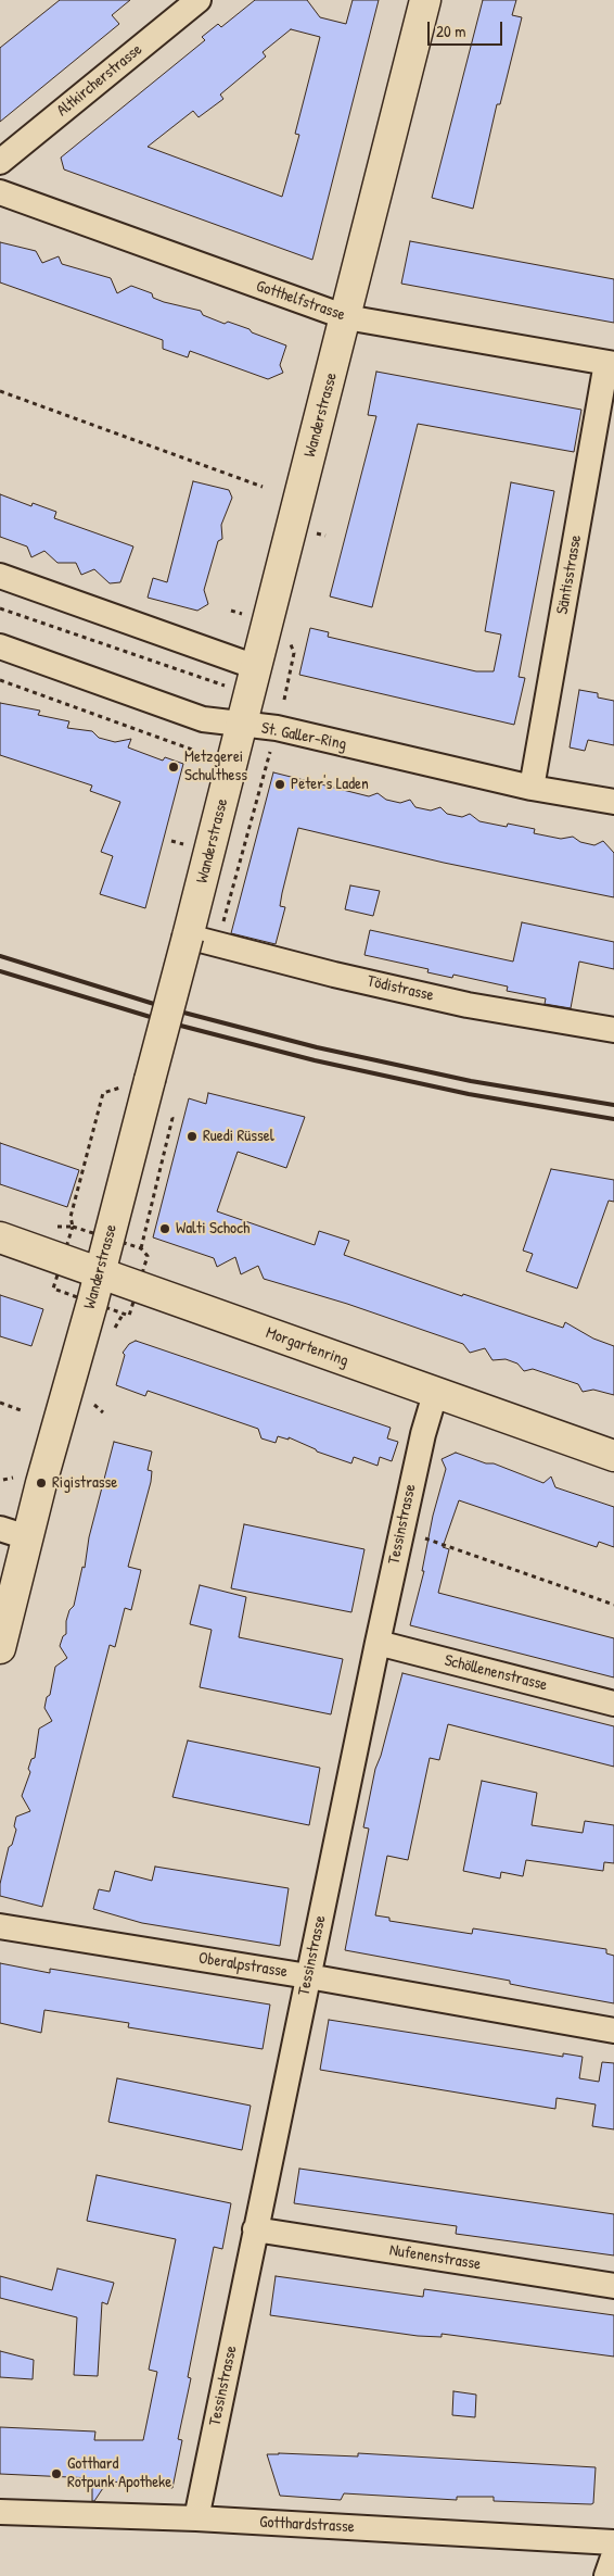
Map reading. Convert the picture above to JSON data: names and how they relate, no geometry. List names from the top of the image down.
{
  "streets": {
    "street": [
      "Altkircherstrasse",
      "Gotthelfstrasse",
      "Wanderstrasse",
      "Säntisstrasse",
      "St. Galler-Ring",
      "Tödistrasse",
      "Morgartenring",
      "Tessinstrasse",
      "Schöllenenstrasse",
      "Oberalpstrasse",
      "Nufenenstrasse",
      "Gotthardstrasse"
    ]
  },
  "crossings": [
    ["Gotthelfstrasse", "Wanderstrasse"],
    ["Gotthelfstrasse", "Säntisstrasse"],
    ["Wanderstrasse", "St. Galler-Ring"],
    ["Wanderstrasse", "Tödistrasse"],
    ["Wanderstrasse", "Morgartenring"],
    ["Säntisstrasse", "St. Galler-Ring"],
    ["Morgartenring", "Tessinstrasse"],
    ["Tessinstrasse", "Schöllenenstrasse"],
    ["Tessinstrasse", "Oberalpstrasse"],
    ["Tessinstrasse", "Nufenenstrasse"],
    ["Tessinstrasse", "Gotthardstrasse"]
  ],
  "places": [
    "Metzgerei Schulthess",
    "Peter's Laden",
    "Ruedi Rüssel",
    "Walti Schoch",
    "Rigistrasse",
    "Gotthard Rotpunk Apotheke"
  ],
  "scale_bar": "20 m"
}
